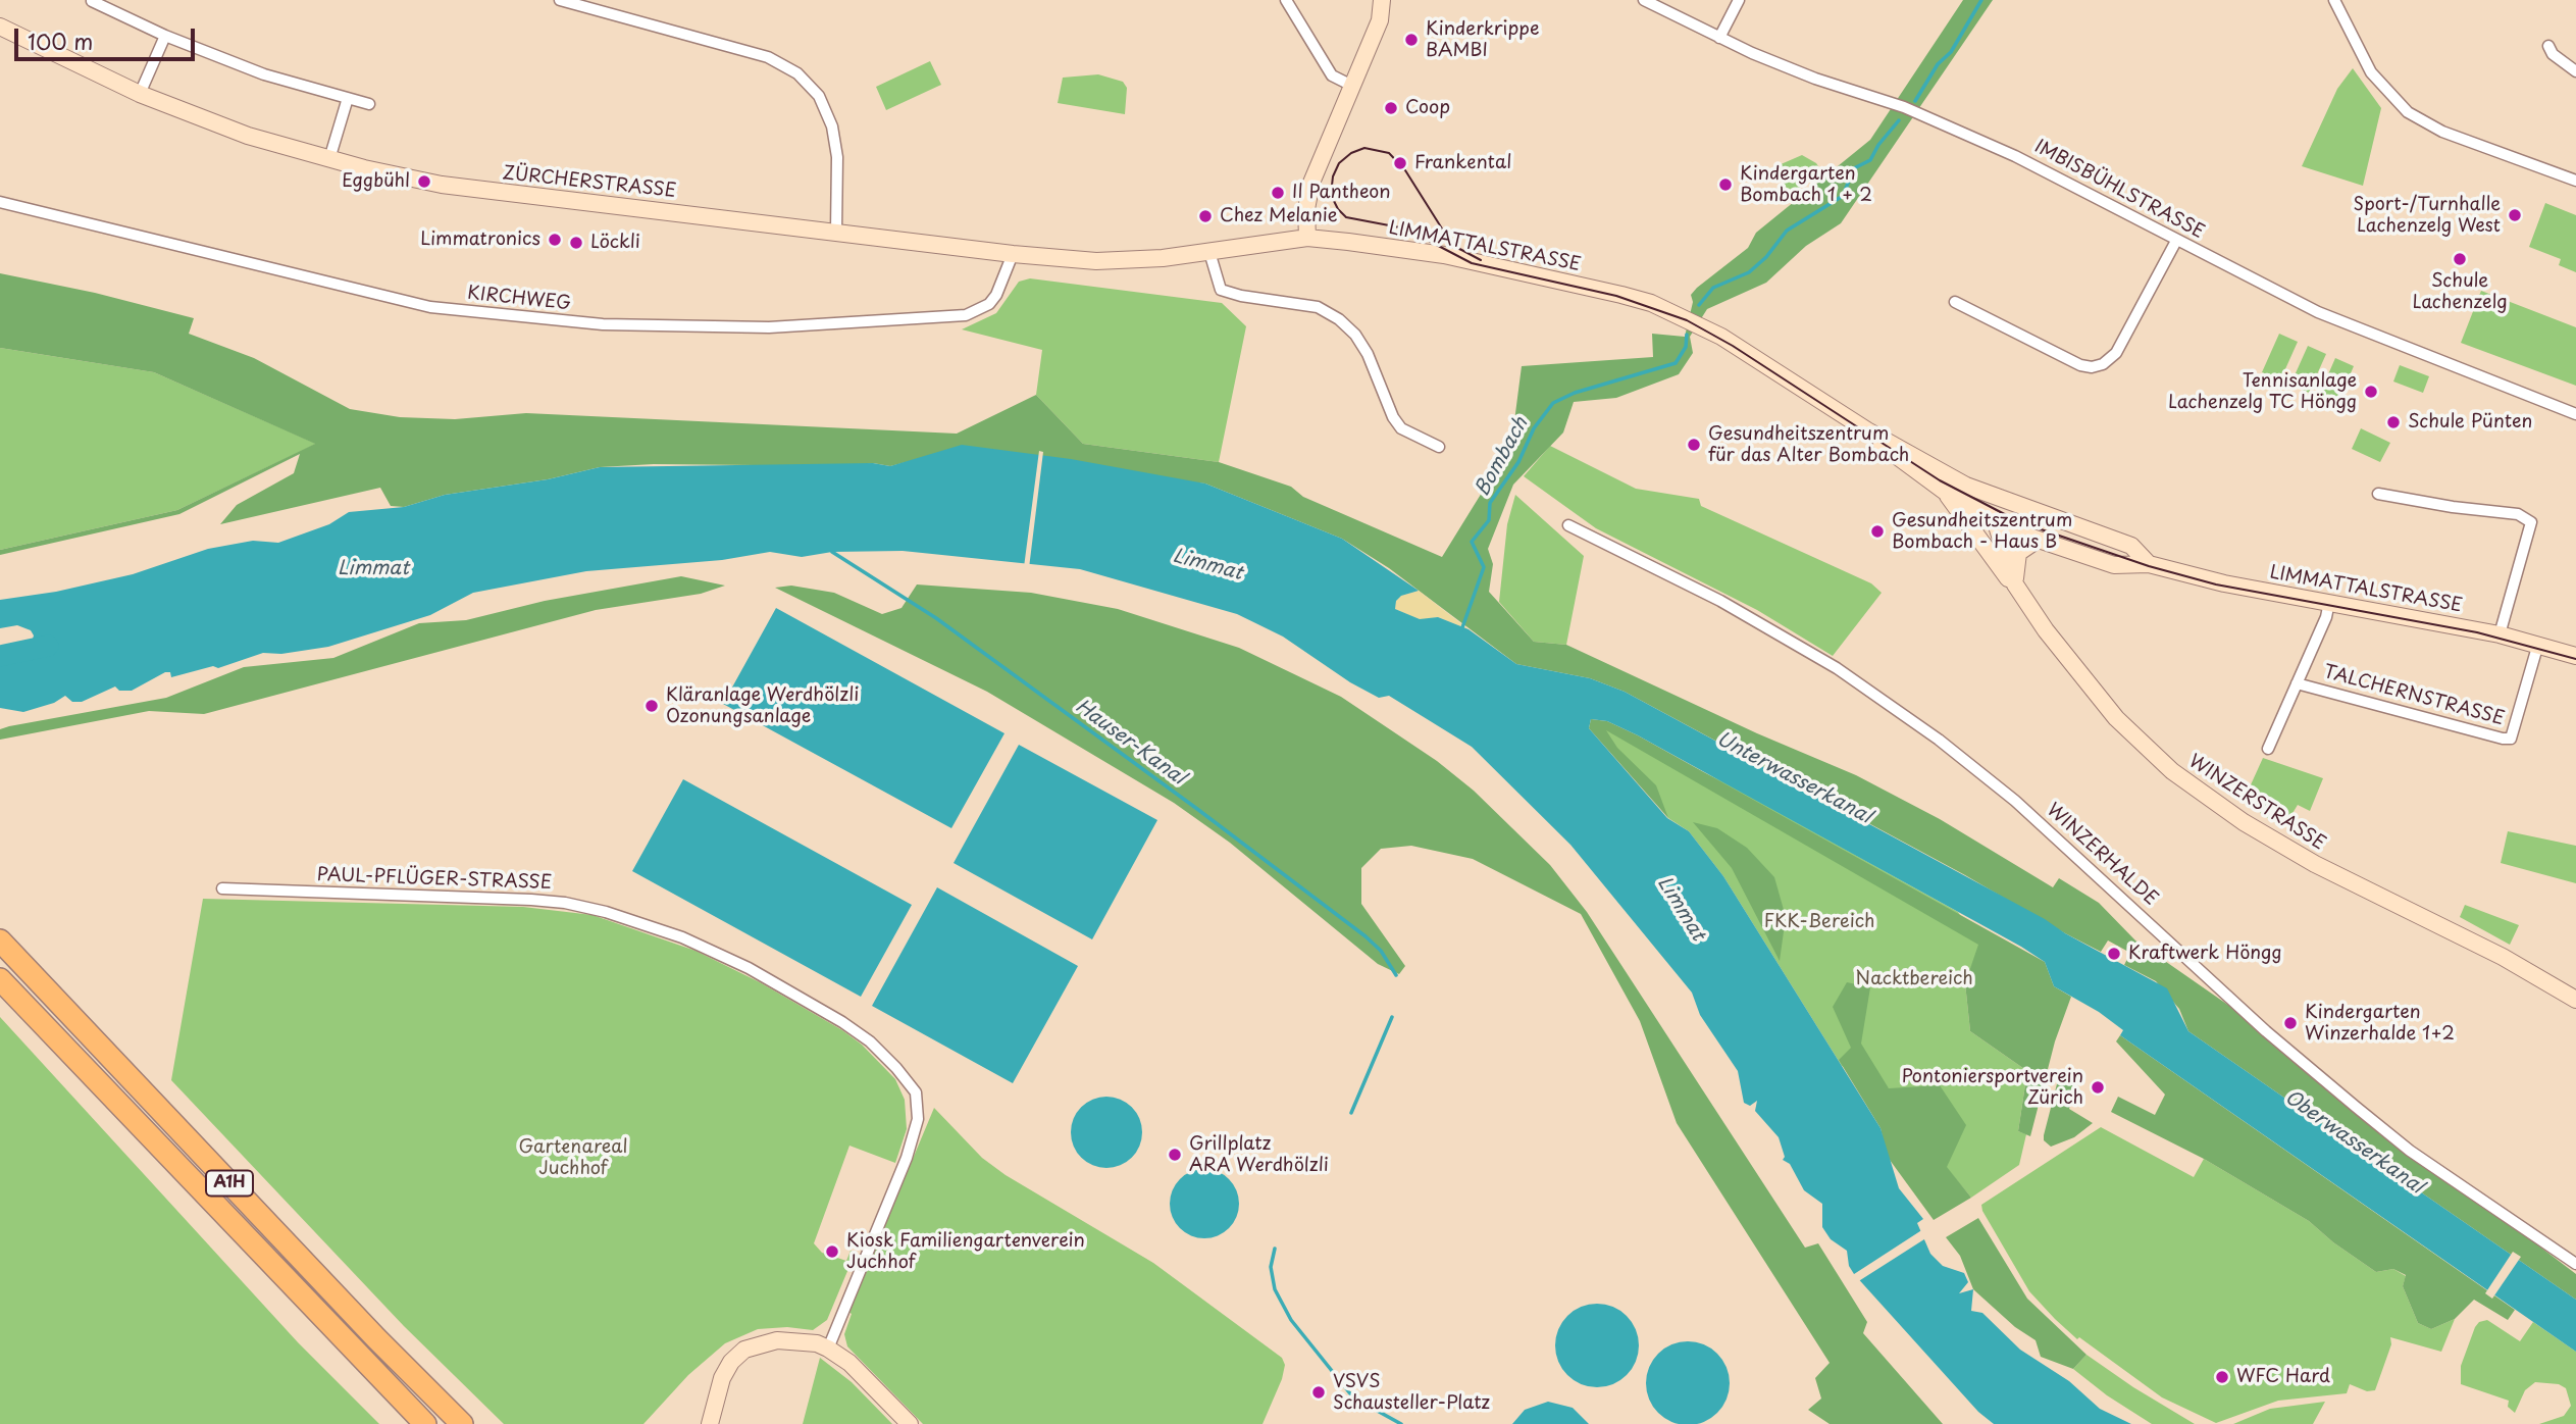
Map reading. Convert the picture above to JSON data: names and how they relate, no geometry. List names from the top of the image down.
{
  "streets": {
    "highway": ["A1H"],
    "main road": ["ZÜRCHERSTRASSE", "LIMMATTALSTRASSE", "WINZERSTRASSE"],
    "street": [
      "IMBISBÜHLSTRASSE",
      "KIRCHWEG",
      "TALCHERNSTRASSE",
      "WINZERHALDE",
      "PAUL-PFLÜGER-STRASSE"
    ]
  },
  "crossings": [
    ["ZÜRCHERSTRASSE", "LIMMATTALSTRASSE"],
    ["LIMMATTALSTRASSE", "KIRCHWEG"],
    ["LIMMATTALSTRASSE", "TALCHERNSTRASSE"],
    ["LIMMATTALSTRASSE", "WINZERSTRASSE"]
  ],
  "water": [
    "Bombach",
    "Limmat",
    "Hauser-Kanal",
    "Unterwasserkanal",
    "Oberwasserkanal"
  ],
  "parks": ["FKK-Bereich", "Nacktbereich", "Gartenareal Juchhof"],
  "places": [
    "Kinderkrippe BAMBI",
    "Coop",
    "Frankental",
    "Eggbühl",
    "Kindergarten Bombach 1 + 2",
    "Il Pantheon",
    "Sport-/Turnhalle Lachenzelg West",
    "Chez Melanie",
    "Limmatronics",
    "Löckli",
    "Schule Lachenzelg",
    "Tennisanlage Lachenzelg TC Höngg",
    "Schule Pünten",
    "Gesundheitszentrum für das Alter Bombach",
    "Gesundheitszentrum Bombach - Haus B",
    "Kläranlage Werdhölzli Ozonungsanlage",
    "Kraftwerk Höngg",
    "Kindergarten Winzerhalde 1+2",
    "Pontoniersportverein Zürich",
    "Grillplatz ARA Werdhölzli",
    "Kiosk Familiengartenverein Juchhof",
    "WFC Hard",
    "VSVS Schausteller-Platz"
  ],
  "scale_bar": "100 m"
}
